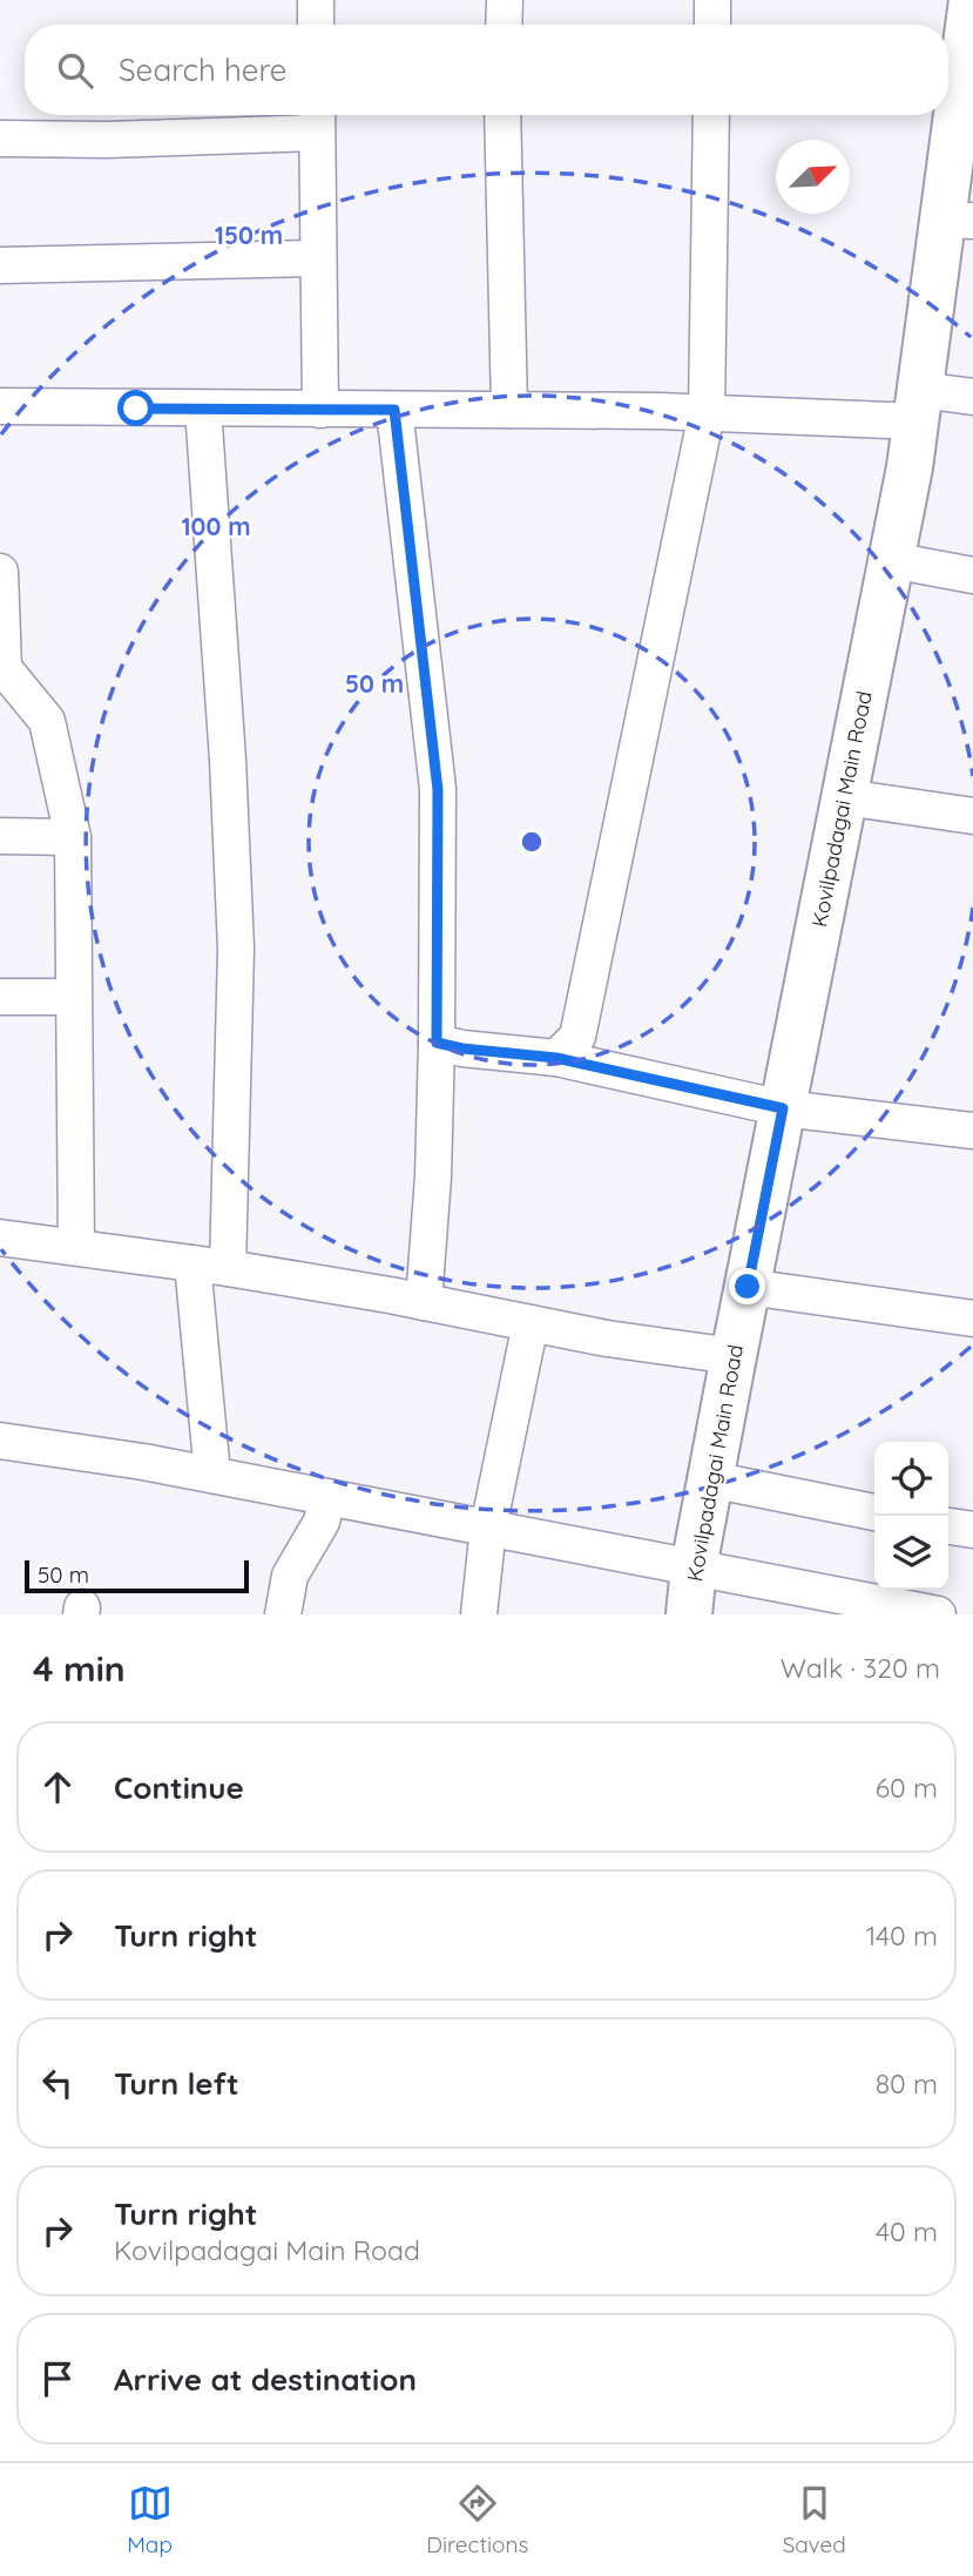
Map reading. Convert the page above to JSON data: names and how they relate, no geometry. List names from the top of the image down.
{
  "streets": {
    "street": ["Kovilpadagai Main Road"]
  },
  "scale_bar": "50 m",
  "north": "top right",
  "page": {
    "search": "Search here",
    "scale": "50 m",
    "heading": ["4 min", "Walk · 320 m"],
    "list": [
      ["Continue", "60 m"],
      ["Turn right", "140 m"],
      ["Turn left", "80 m"],
      ["Turn right", "Kovilpadagai Main Road", "40 m"],
      "Arrive at destination"
    ],
    "nav": ["Map", "Directions", "Saved"]
  },
  "rings": ["150 m", "100 m", "50 m"]
}
